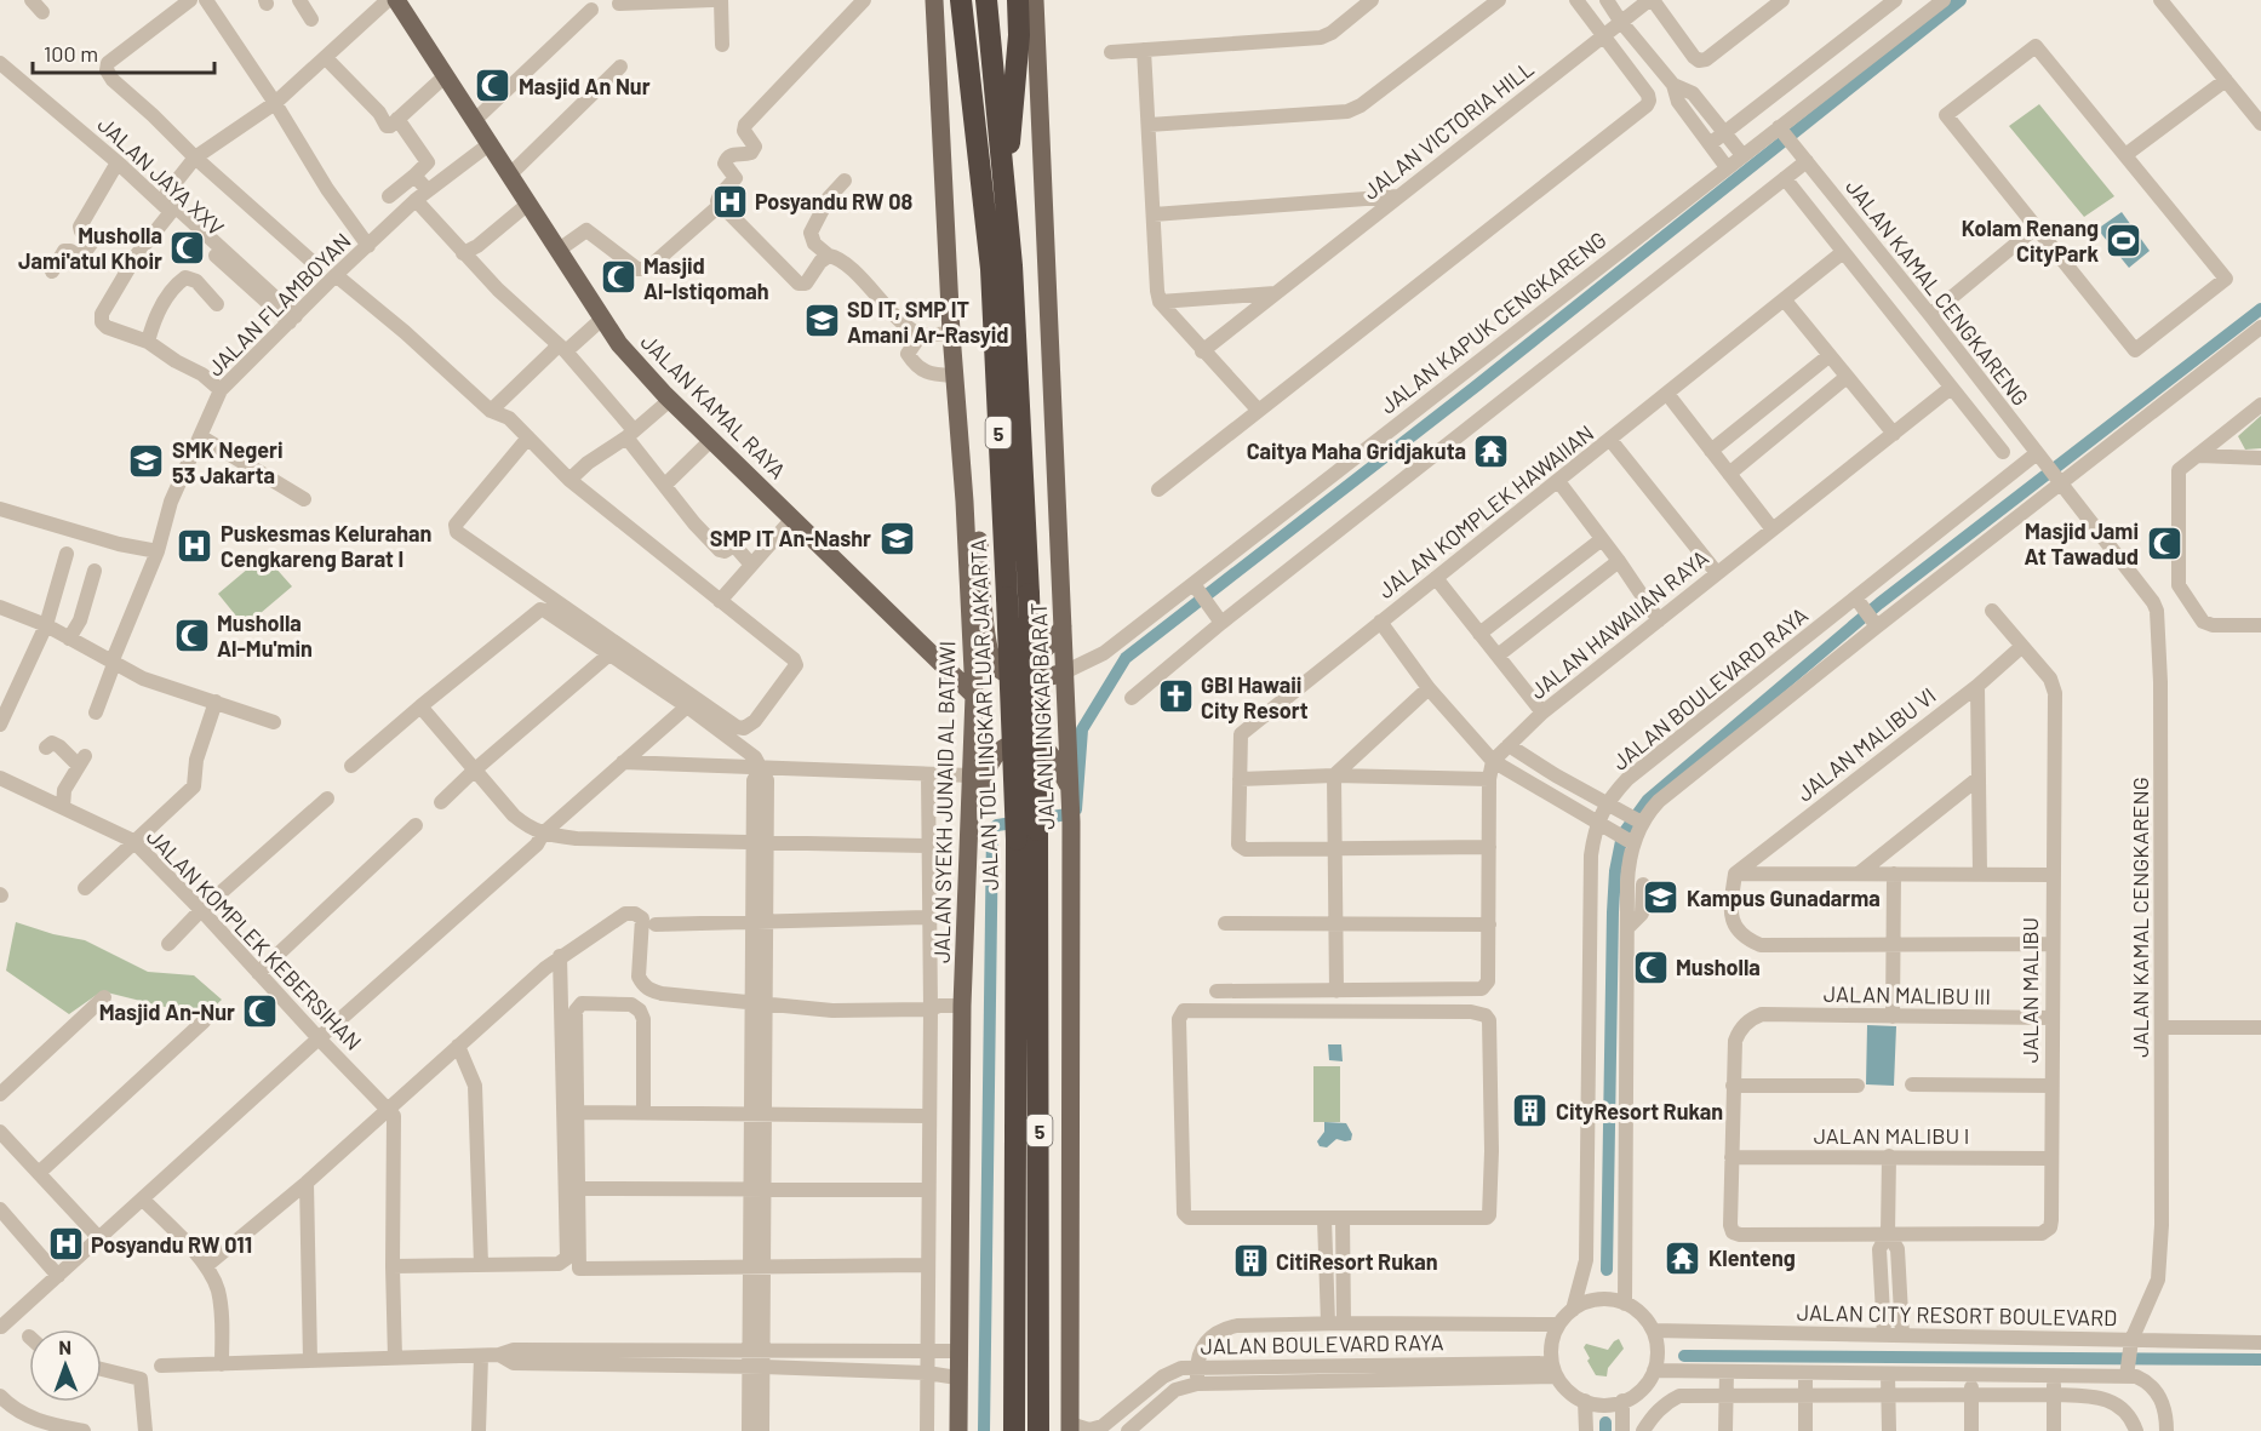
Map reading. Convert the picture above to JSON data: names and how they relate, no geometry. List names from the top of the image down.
{
  "streets": {
    "highway": ["5", "JALAN TOL LINGKAR LUAR JAKARTA"],
    "main road": ["JALAN KAMAL RAYA", "JALAN LINGKAR BARAT", "JALAN SYEKH JUNAID AL BATAWI"],
    "street": [
      "JALAN VICTORIA HILL",
      "JALAN JAYA XXV",
      "JALAN KAMAL CENGKARENG",
      "JALAN FLAMBOYAN",
      "JALAN KAPUK CENGKARENG",
      "JALAN KOMPLEK HAWAIIAN",
      "JALAN HAWAIIAN RAYA",
      "JALAN BOULEVARD RAYA",
      "JALAN MALIBU VI",
      "JALAN KOMPLEK KEBERSIHAN",
      "JALAN MALIBU",
      "JALAN MALIBU III",
      "JALAN MALIBU I",
      "JALAN CITY RESORT BOULEVARD"
    ]
  },
  "crossings": [
    ["JALAN JAYA XXV", "JALAN FLAMBOYAN"],
    ["JALAN KAMAL CENGKARENG", "JALAN KAPUK CENGKARENG"],
    ["JALAN KAMAL CENGKARENG", "JALAN BOULEVARD RAYA"],
    ["JALAN KAMAL CENGKARENG", "JALAN CITY RESORT BOULEVARD"],
    ["JALAN FLAMBOYAN", "JALAN KAMAL RAYA"],
    ["JALAN KAPUK CENGKARENG", "JALAN LINGKAR BARAT"],
    ["JALAN KAMAL RAYA", "JALAN SYEKH JUNAID AL BATAWI"],
    ["JALAN BOULEVARD RAYA", "JALAN LINGKAR BARAT"],
    ["JALAN BOULEVARD RAYA", "JALAN CITY RESORT BOULEVARD"],
    ["JALAN MALIBU VI", "JALAN MALIBU"],
    ["JALAN MALIBU", "JALAN MALIBU III"],
    ["JALAN MALIBU", "JALAN MALIBU I"]
  ],
  "places": {
    "mosque": [
      "Masjid An Nur",
      "Musholla Jami'atul Khoir",
      "Masjid Al-Istiqomah",
      "Masjid Jami At Tawadud",
      "Musholla Al-Mu'min",
      "Musholla",
      "Masjid An-Nur"
    ],
    "hospital": ["Posyandu RW 08", "Puskesmas Kelurahan Cengkareng Barat I", "Posyandu RW 011"],
    "sports": ["Kolam Renang CityPark"],
    "school or university": [
      "SD IT, SMP IT Amani Ar-Rasyid",
      "SMK Negeri 53 Jakarta",
      "SMP IT An-Nashr",
      "Kampus Gunadarma"
    ],
    "temple": ["Caitya Maha Gridjakuta", "Klenteng"],
    "church": ["GBI Hawaii City Resort"],
    "building": ["CityResort Rukan", "CitiResort Rukan"]
  },
  "scale_bar": "100 m",
  "north": "top"
}
